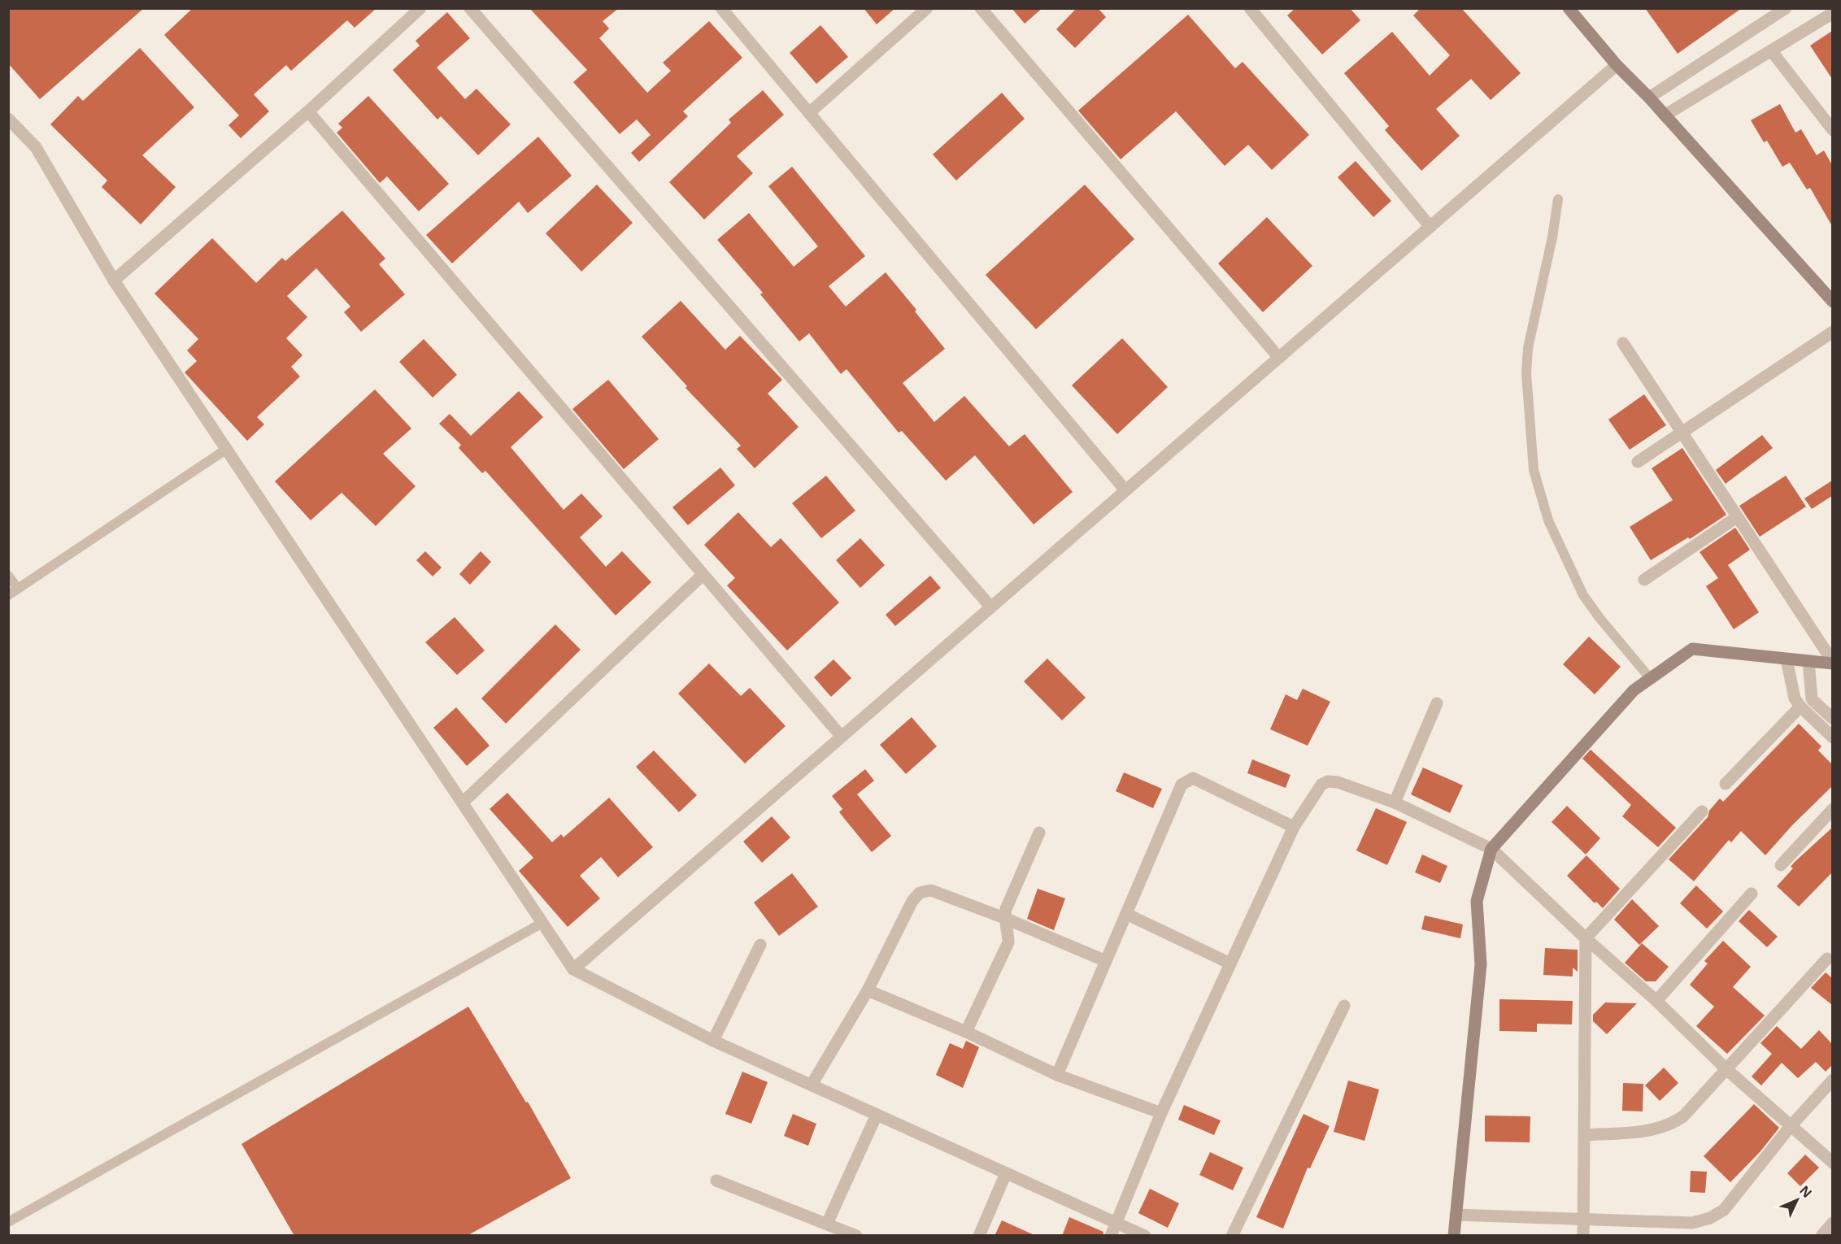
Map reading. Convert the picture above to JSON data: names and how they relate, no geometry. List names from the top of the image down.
{
  "north": "top right"
}
